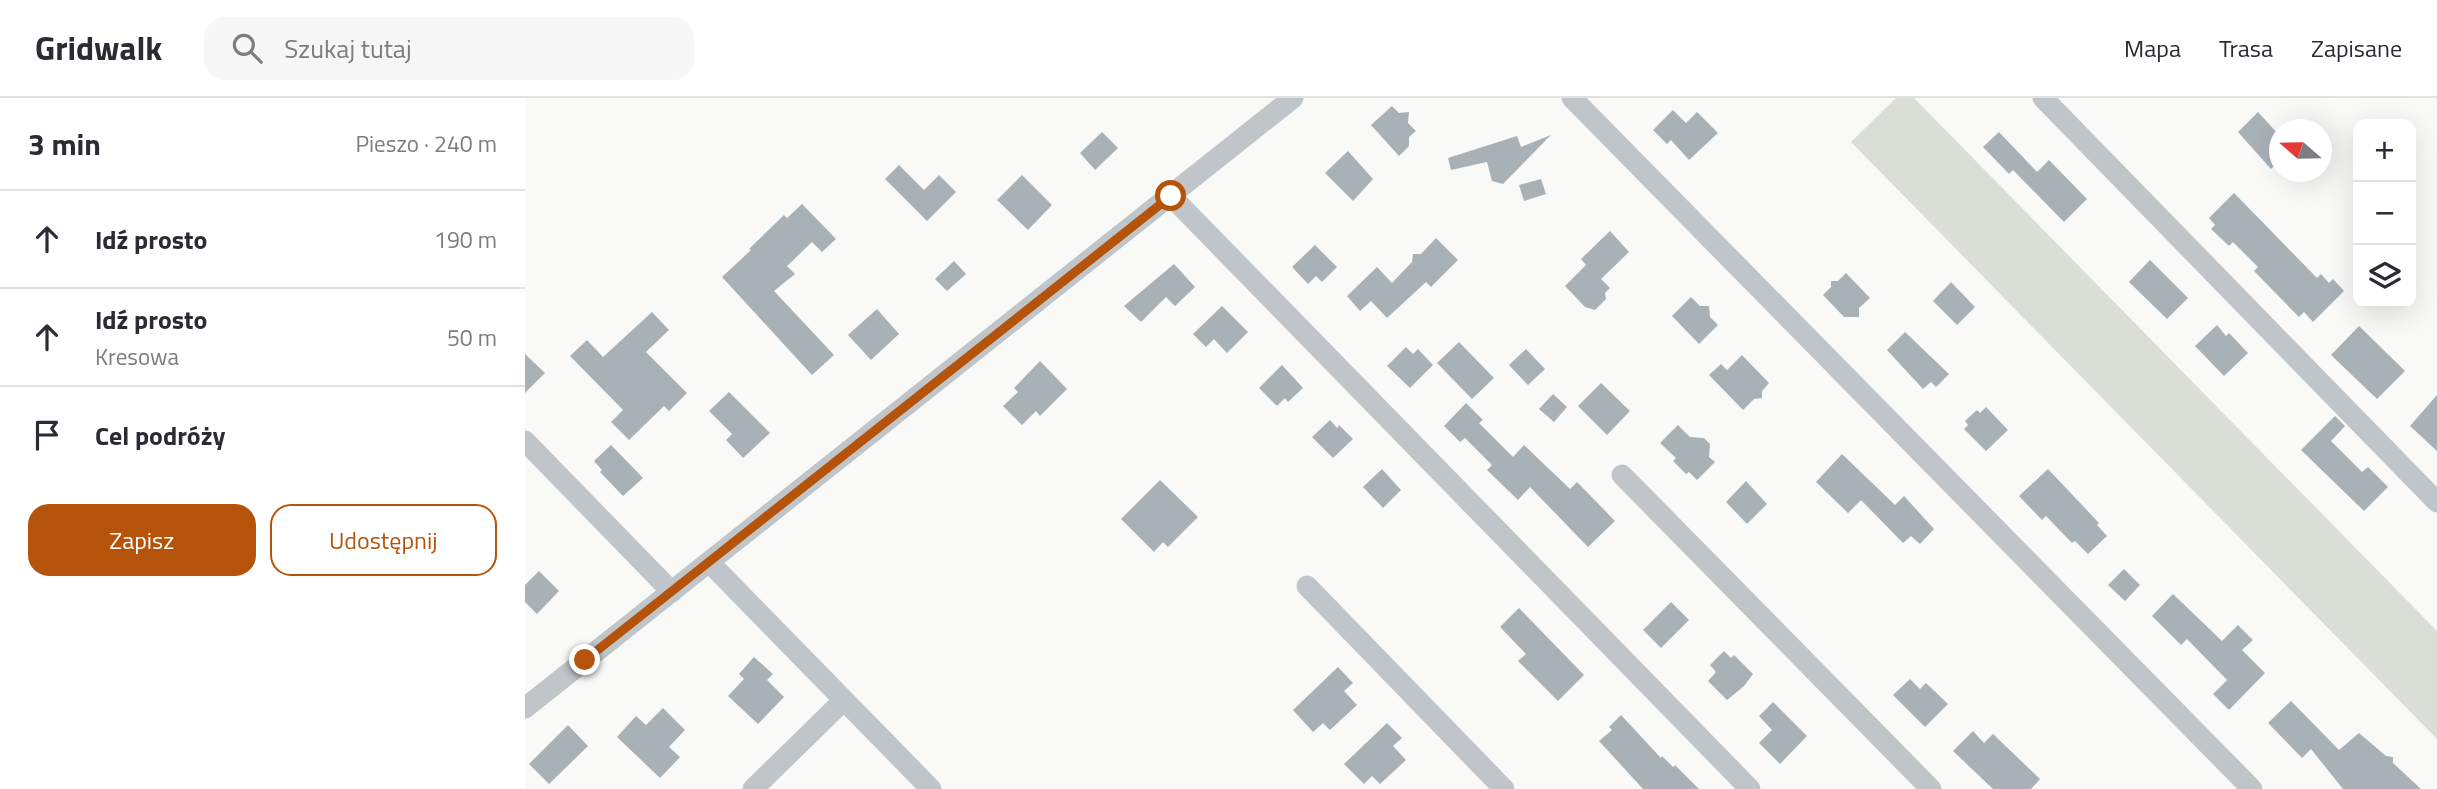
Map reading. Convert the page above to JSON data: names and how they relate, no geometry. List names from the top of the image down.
{
  "north": "left",
  "page": {
    "header": "Gridwalk",
    "search": "Szukaj tutaj",
    "nav": ["Mapa", "Trasa", "Zapisane"],
    "heading": ["3 min", "Pieszo · 240 m"],
    "map_buttons": ["+", "−"],
    "list": [
      ["Idź prosto", "190 m"],
      ["Idź prosto", "Kresowa", "50 m"],
      "Cel podróży"
    ],
    "buttons": ["Zapisz", "Udostępnij"]
  }
}
